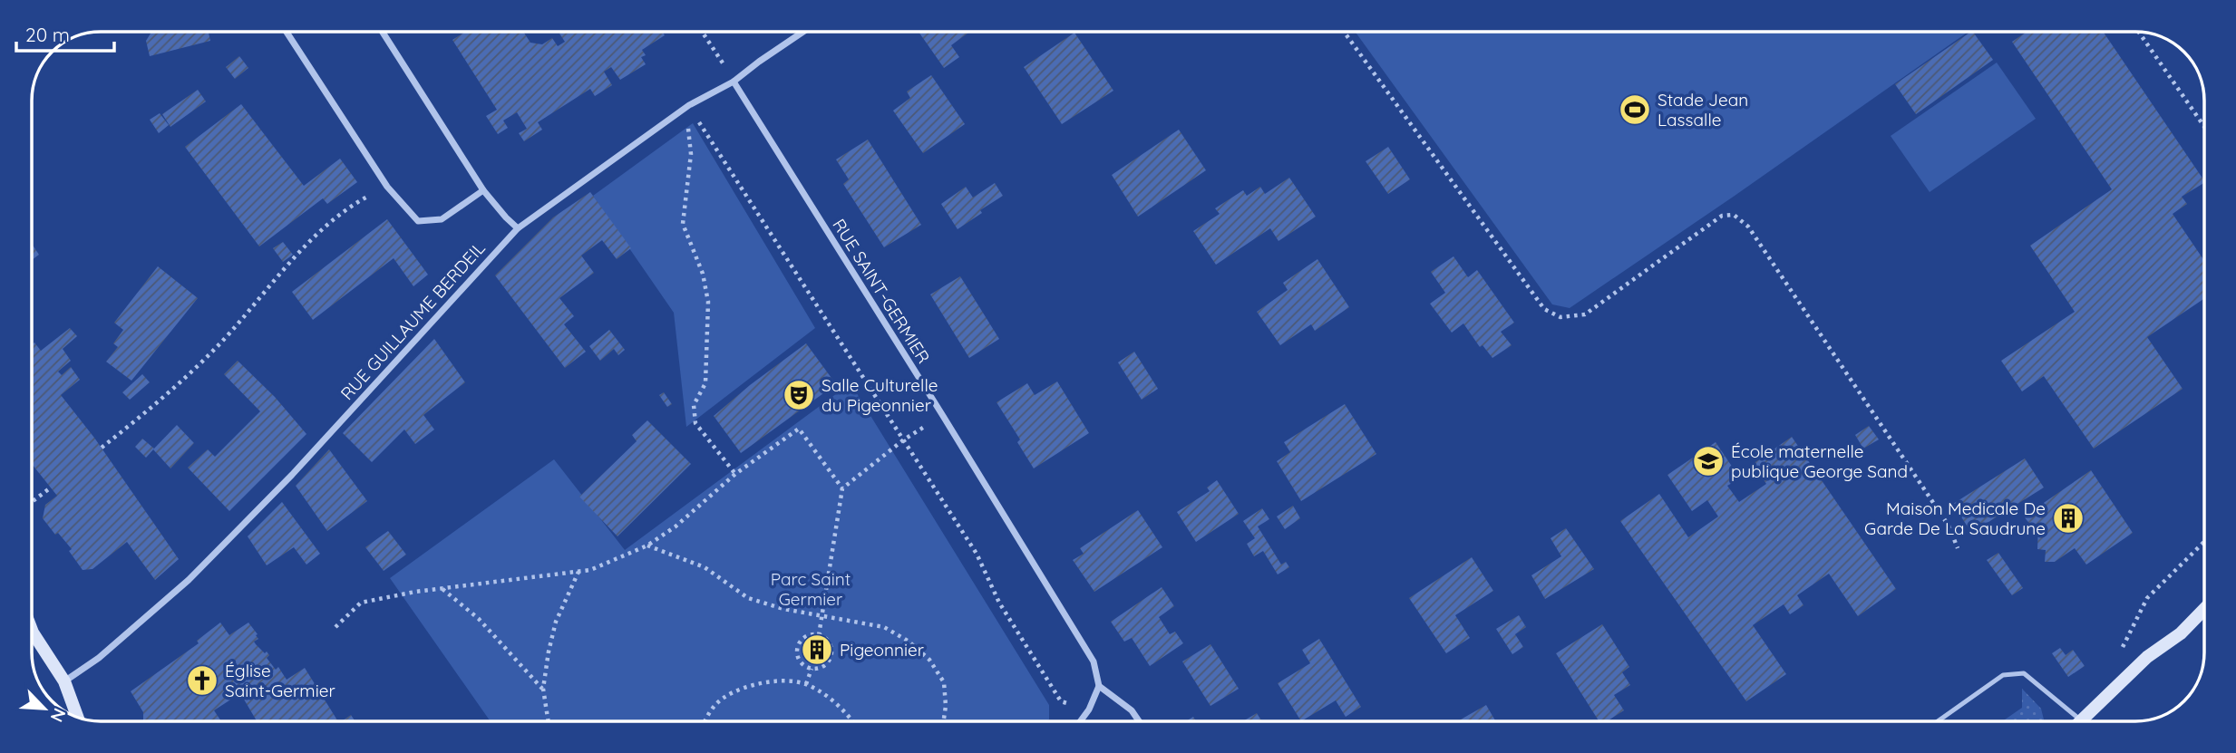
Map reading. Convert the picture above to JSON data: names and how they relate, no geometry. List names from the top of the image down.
{
  "streets": {
    "street": ["RUE SAINT-GERMIER", "RUE GUILLAUME BERDEIL"]
  },
  "crossings": [
    ["RUE SAINT-GERMIER", "RUE GUILLAUME BERDEIL"]
  ],
  "parks": ["Parc Saint Germier"],
  "places": {
    "sports": ["Stade Jean Lassalle"],
    "theatre": ["Salle Culturelle du Pigeonnier"],
    "school or university": ["École maternelle publique George Sand"],
    "building": ["Maison Medicale De Garde De La Saudrune", "Pigeonnier"],
    "church": ["Église Saint-Germier"]
  },
  "scale_bar": "20 m",
  "north": "bottom right"
}
